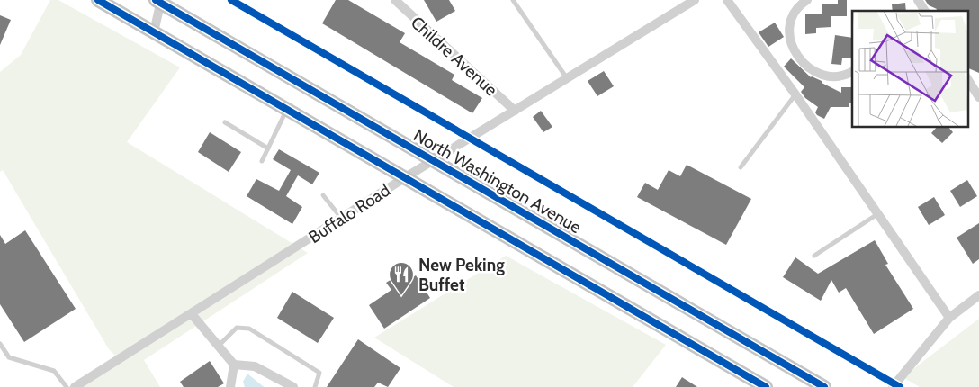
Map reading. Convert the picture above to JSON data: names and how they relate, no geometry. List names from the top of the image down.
{
  "streets": {
    "main road": ["North Washington Avenue"],
    "street": ["Childre Avenue", "Buffalo Road"]
  },
  "crossings": [
    ["Childre Avenue", "Buffalo Road"],
    ["North Washington Avenue", "Buffalo Road"]
  ],
  "places": {
    "restaurant": ["New Peking Buffet"]
  }
}
